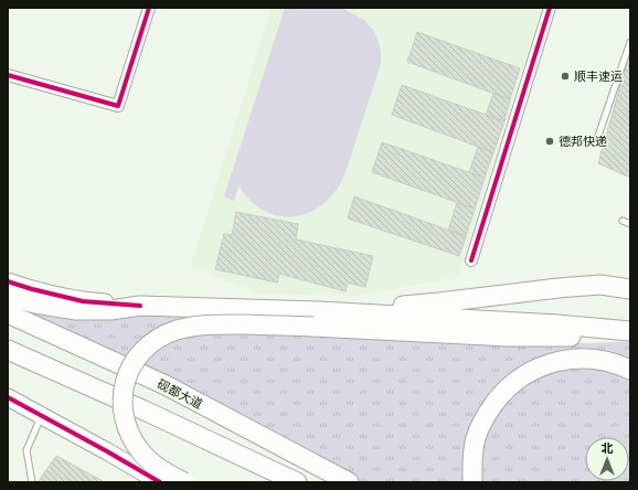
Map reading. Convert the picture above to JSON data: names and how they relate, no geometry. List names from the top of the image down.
{
  "streets": {
    "main road": ["砚都大道"]
  },
  "places": ["顺丰速运", "德邦快递"],
  "north": "top"
}
